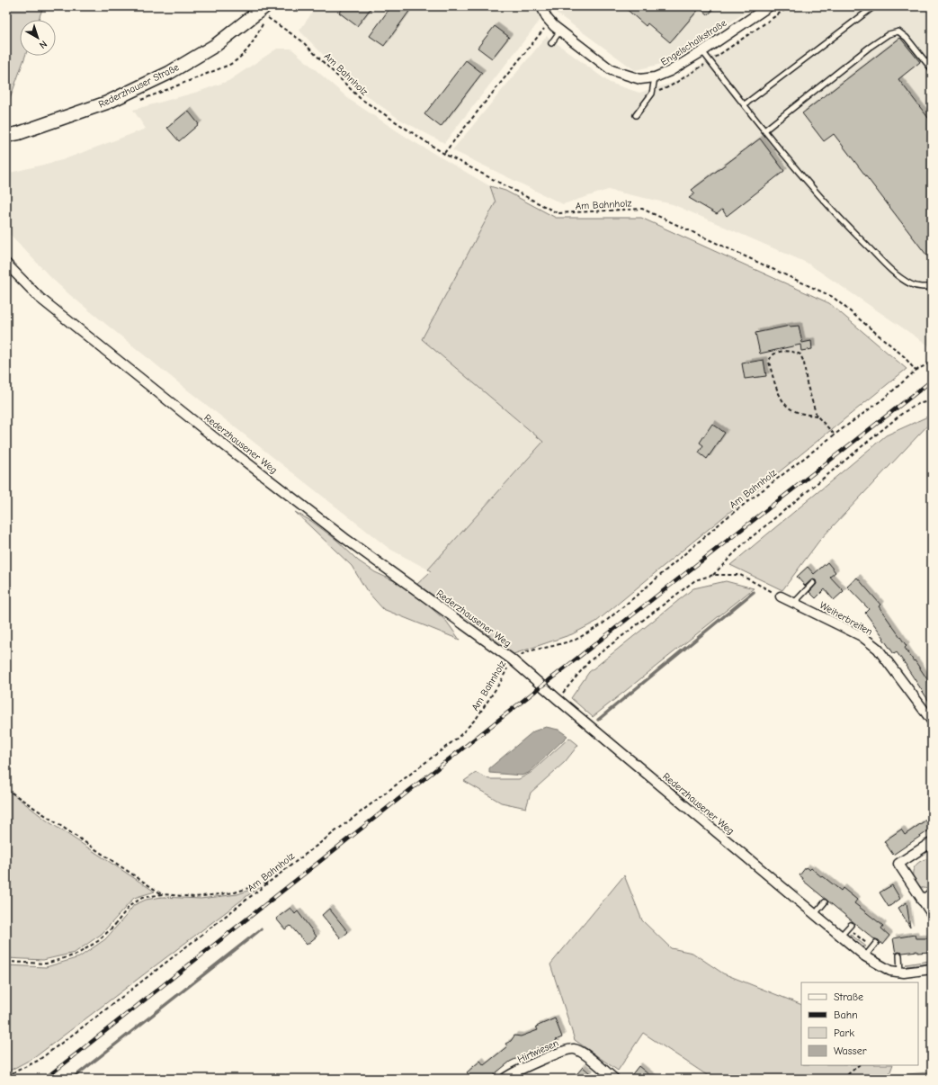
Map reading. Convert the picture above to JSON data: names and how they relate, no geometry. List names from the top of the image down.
{
  "streets": {
    "main road": ["Rederzhauser Straße"],
    "street": [
      "Engelschalkstraße",
      "Rederzhausener Weg",
      "Weiherbreiten",
      "Hirtwiesen"
    ],
    "path": ["Am Bahnholz"]
  },
  "crossings": [
    ["Am Bahnholz", "Rederzhauser Straße"],
    ["Am Bahnholz", "Rederzhausener Weg"]
  ],
  "legend": [
    "Straße",
    "Bahn",
    "Park",
    "Wasser"
  ],
  "north": "bottom right"
}
